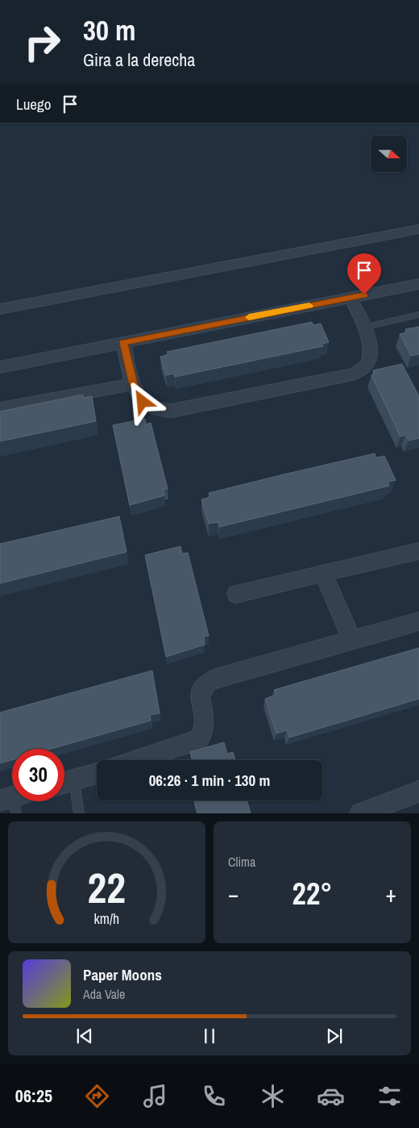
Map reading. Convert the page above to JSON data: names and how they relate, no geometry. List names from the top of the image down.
{
  "north": "right",
  "page": {
    "turn": ["30 m", "Gira a la derecha"],
    "then": "Luego",
    "limit": "30",
    "trip": "06:26 · 1 min · 130 m",
    "tile": "Clima",
    "heat": ["−", "22°", "+"],
    "song": ["Paper Moons", "Ada Vale"],
    "tabs": "06:25",
    "gauge": ["22", "km/h"]
  }
}
